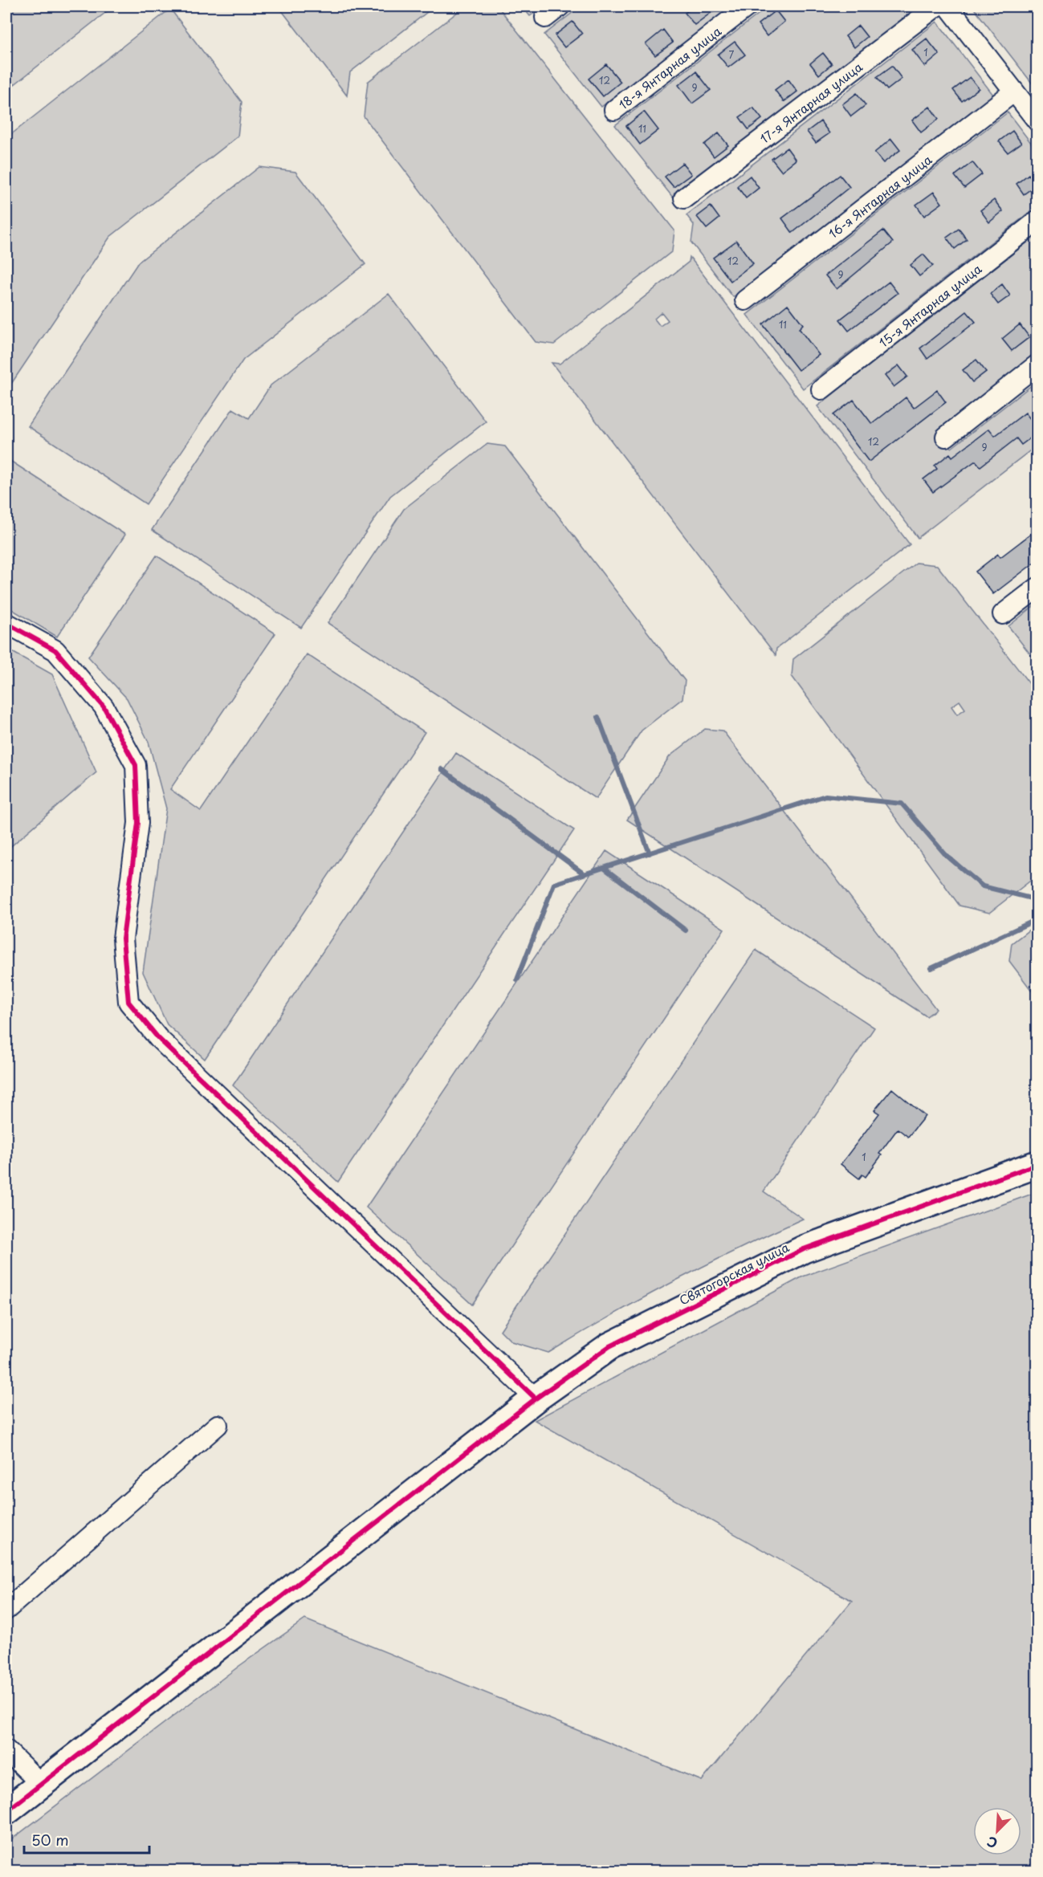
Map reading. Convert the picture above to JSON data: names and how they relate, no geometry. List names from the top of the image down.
{
  "streets": {
    "street": [
      "18-я Янтарная улица",
      "17-я Янтарная улица",
      "16-я Янтарная улица",
      "15-я Янтарная улица",
      "Святогорская улица"
    ]
  },
  "house_numbers": [
    "1",
    "7",
    "12",
    "9",
    "11",
    "12",
    "9",
    "11",
    "12",
    "9",
    "1"
  ],
  "scale_bar": "50 m",
  "north": "bottom left"
}
